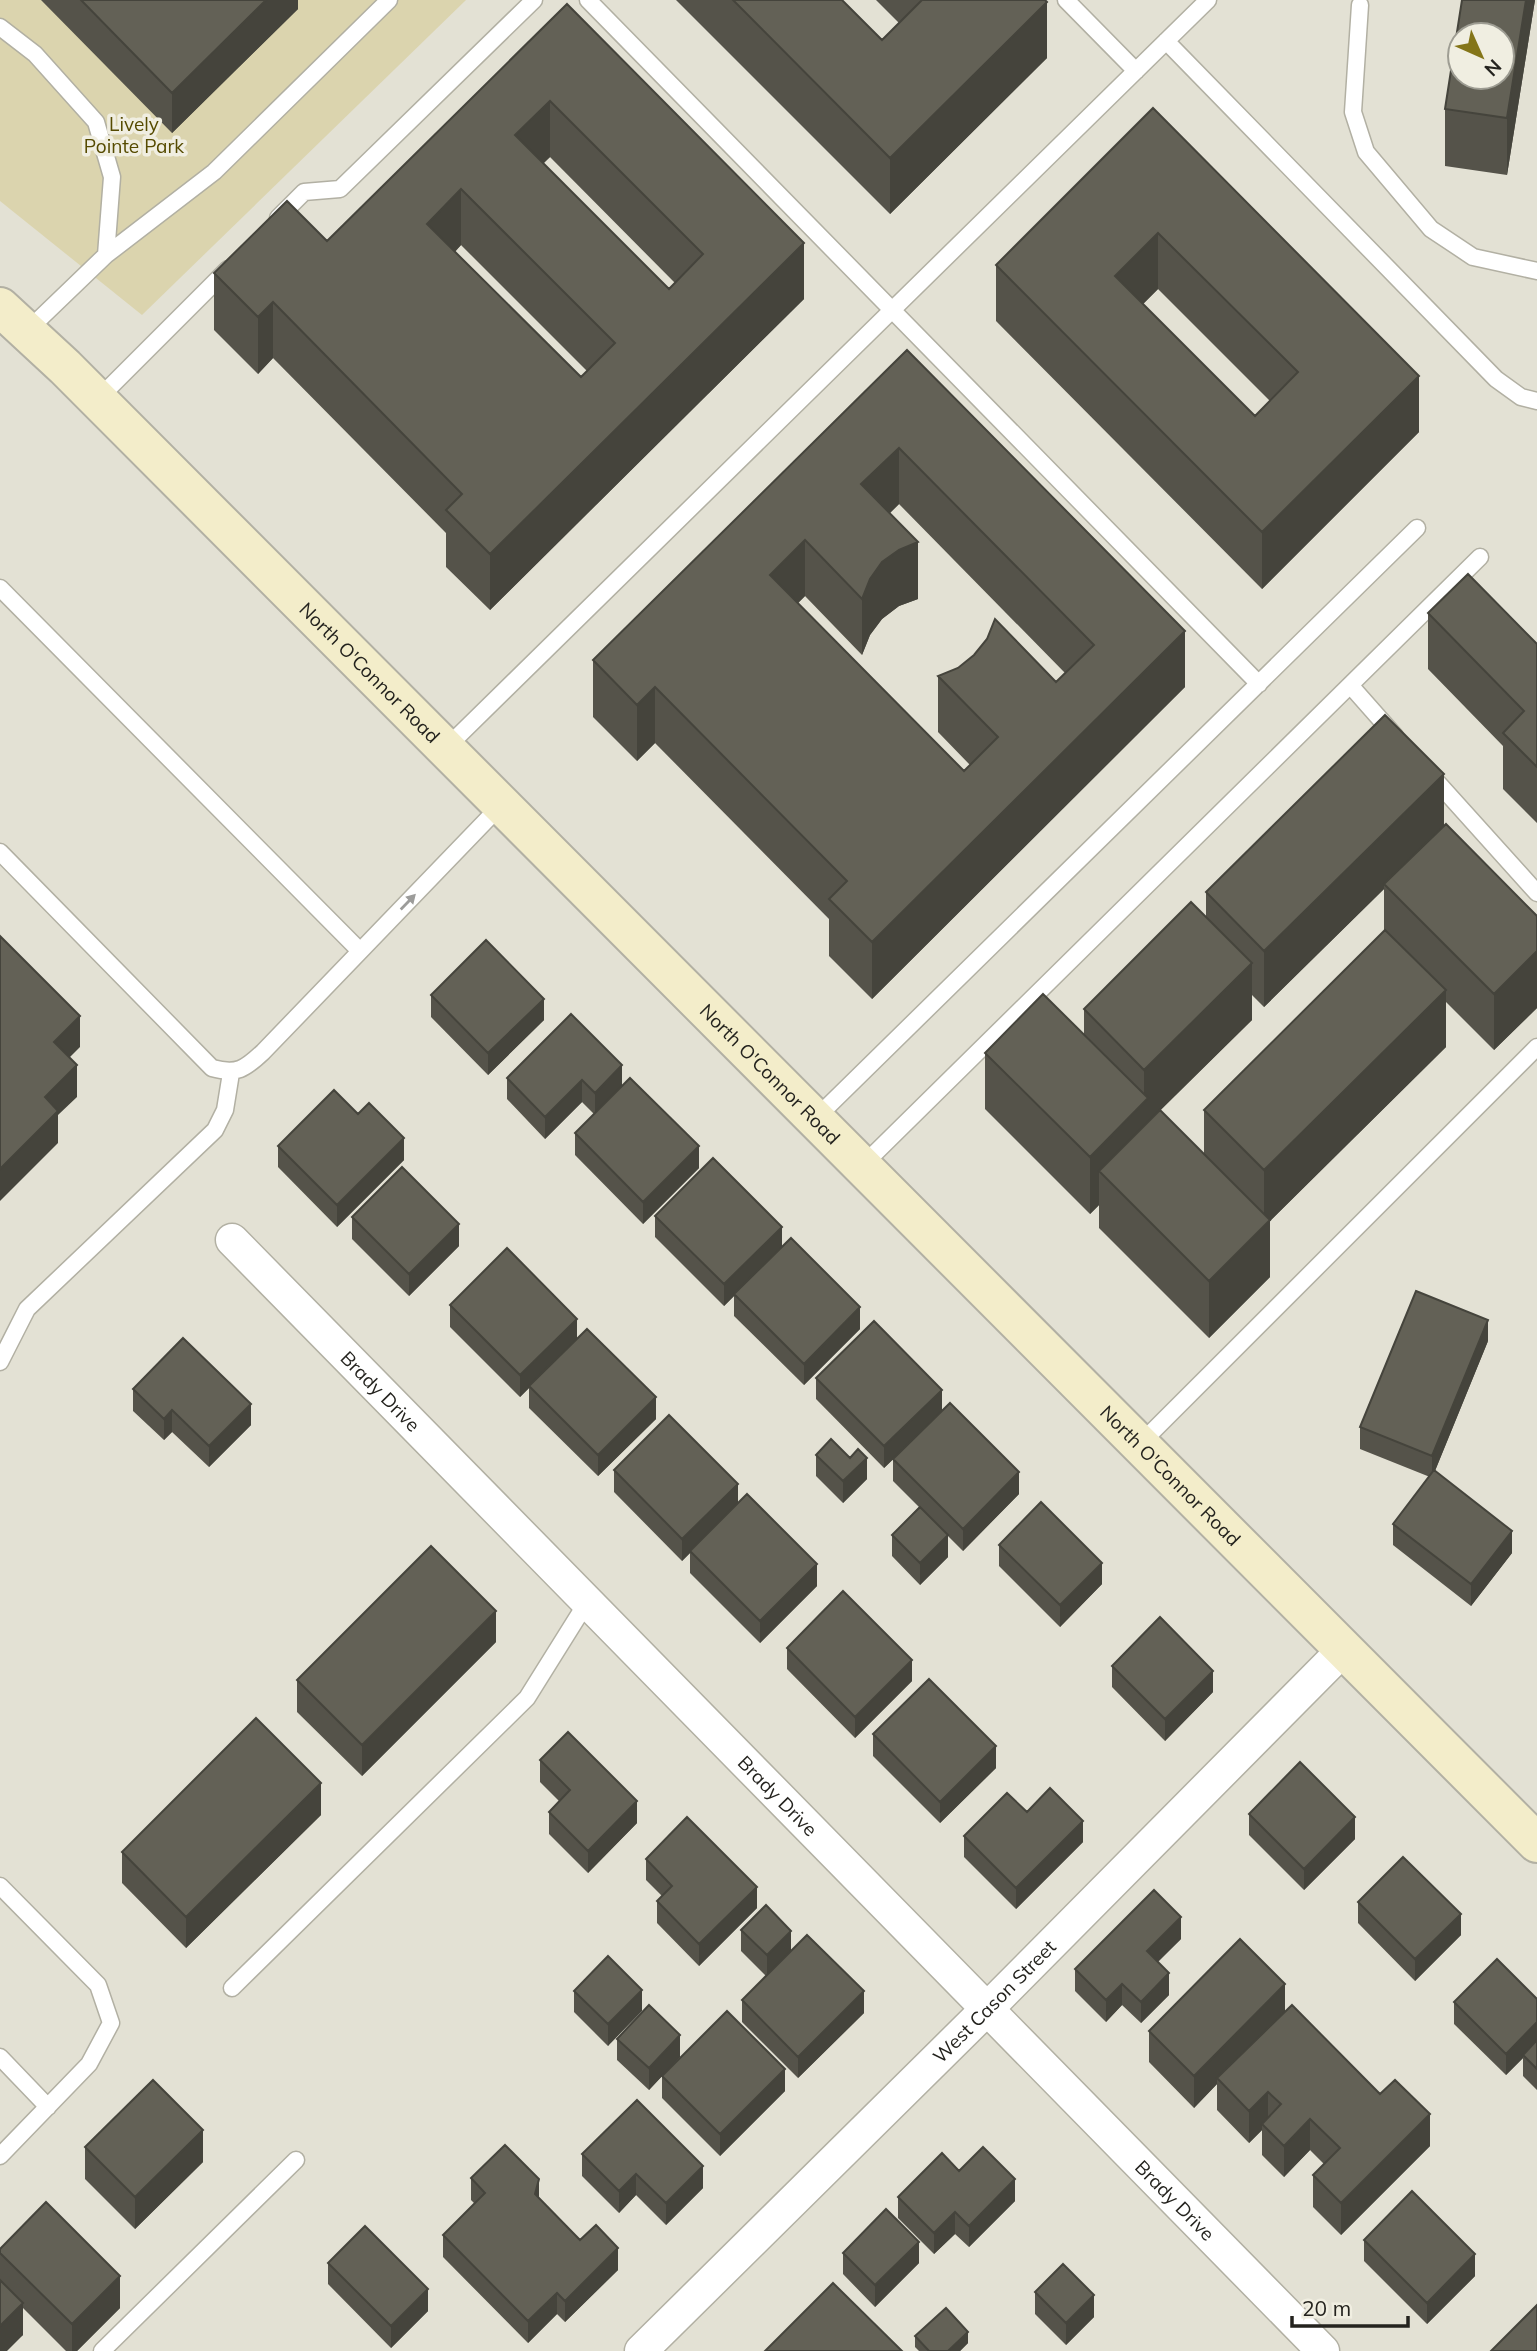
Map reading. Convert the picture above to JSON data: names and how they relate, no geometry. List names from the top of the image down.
{
  "streets": {
    "main road": ["North O'Connor Road"],
    "street": ["Brady Drive", "West Cason Street"]
  },
  "crossings": [
    ["North O'Connor Road", "West Cason Street"],
    ["Brady Drive", "West Cason Street"]
  ],
  "parks": ["Lively Pointe Park"],
  "scale_bar": "20 m",
  "north": "bottom right"
}
